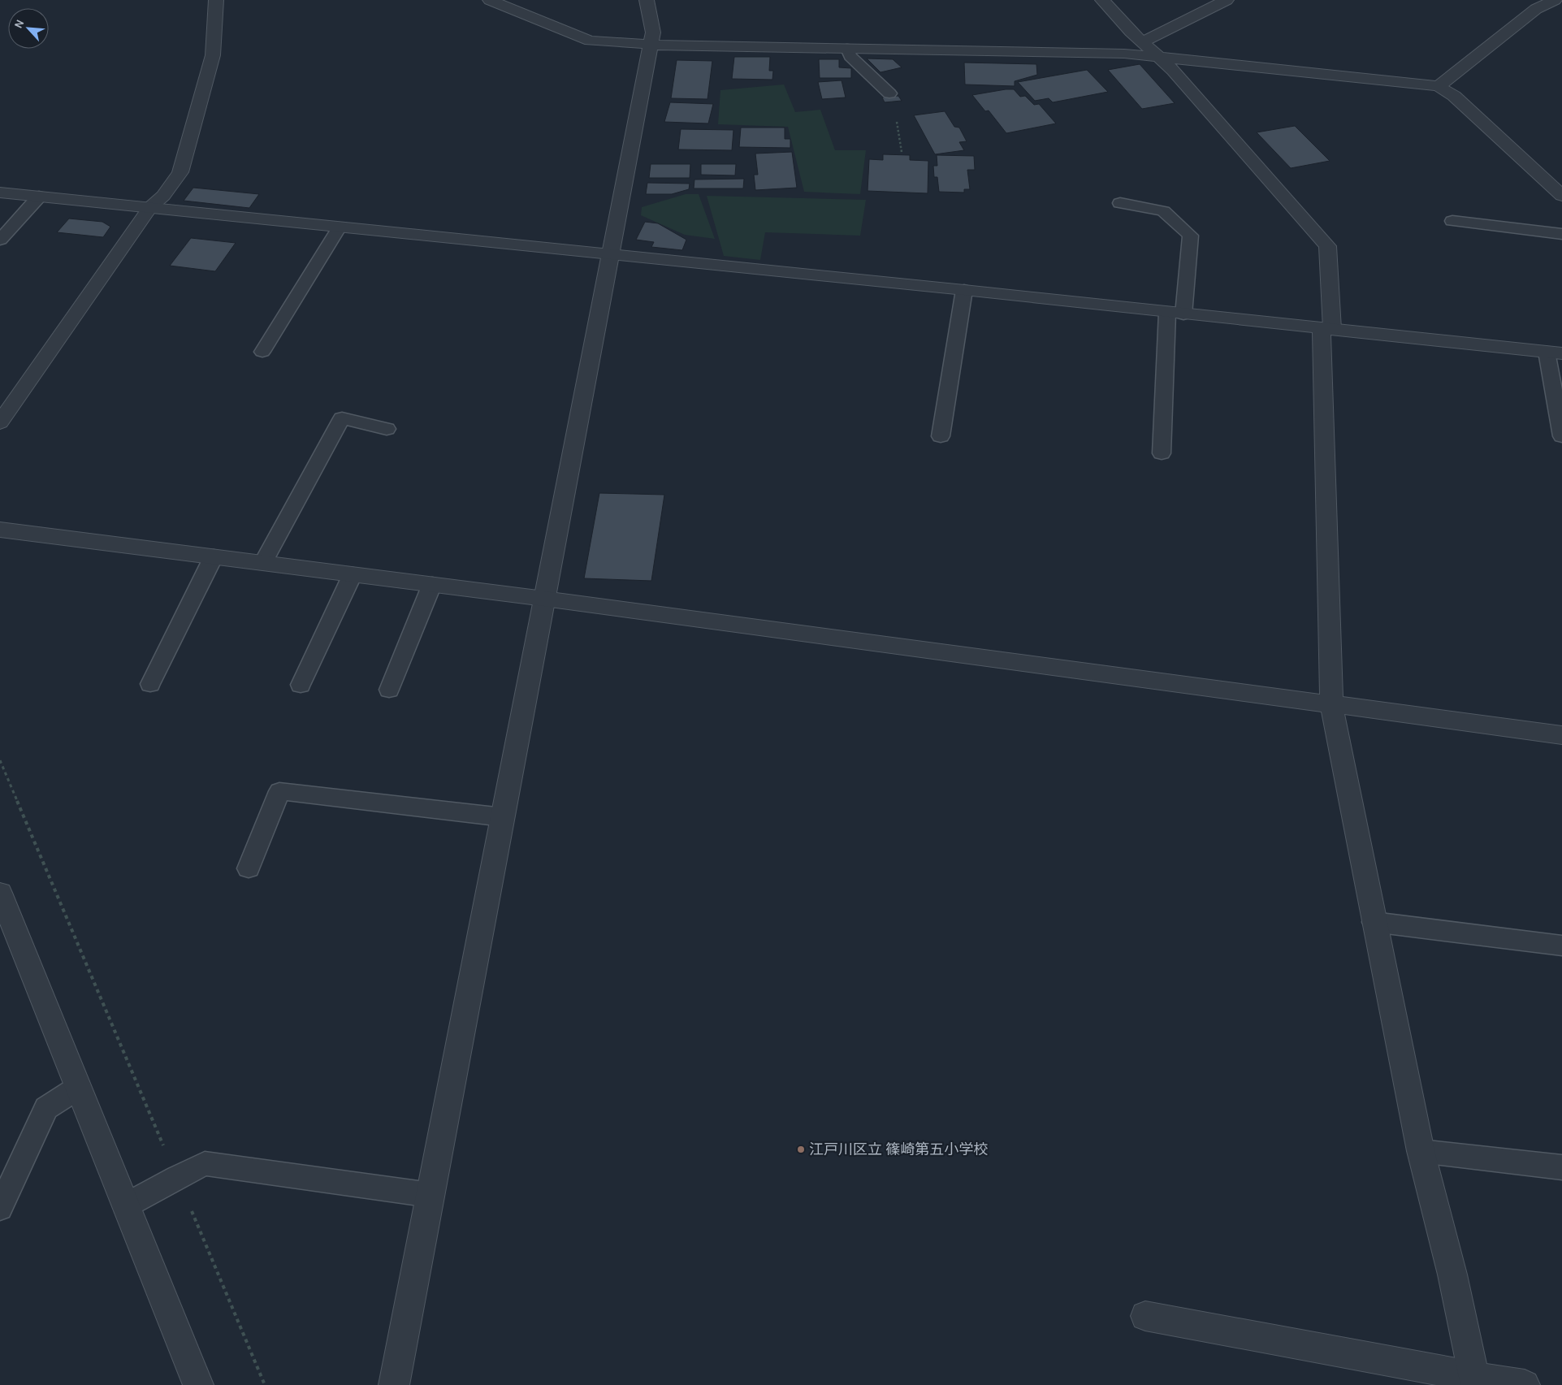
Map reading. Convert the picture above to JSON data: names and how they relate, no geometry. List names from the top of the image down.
{
  "places": ["江戸川区立 篠崎第五小学校"],
  "north": "top left"
}
